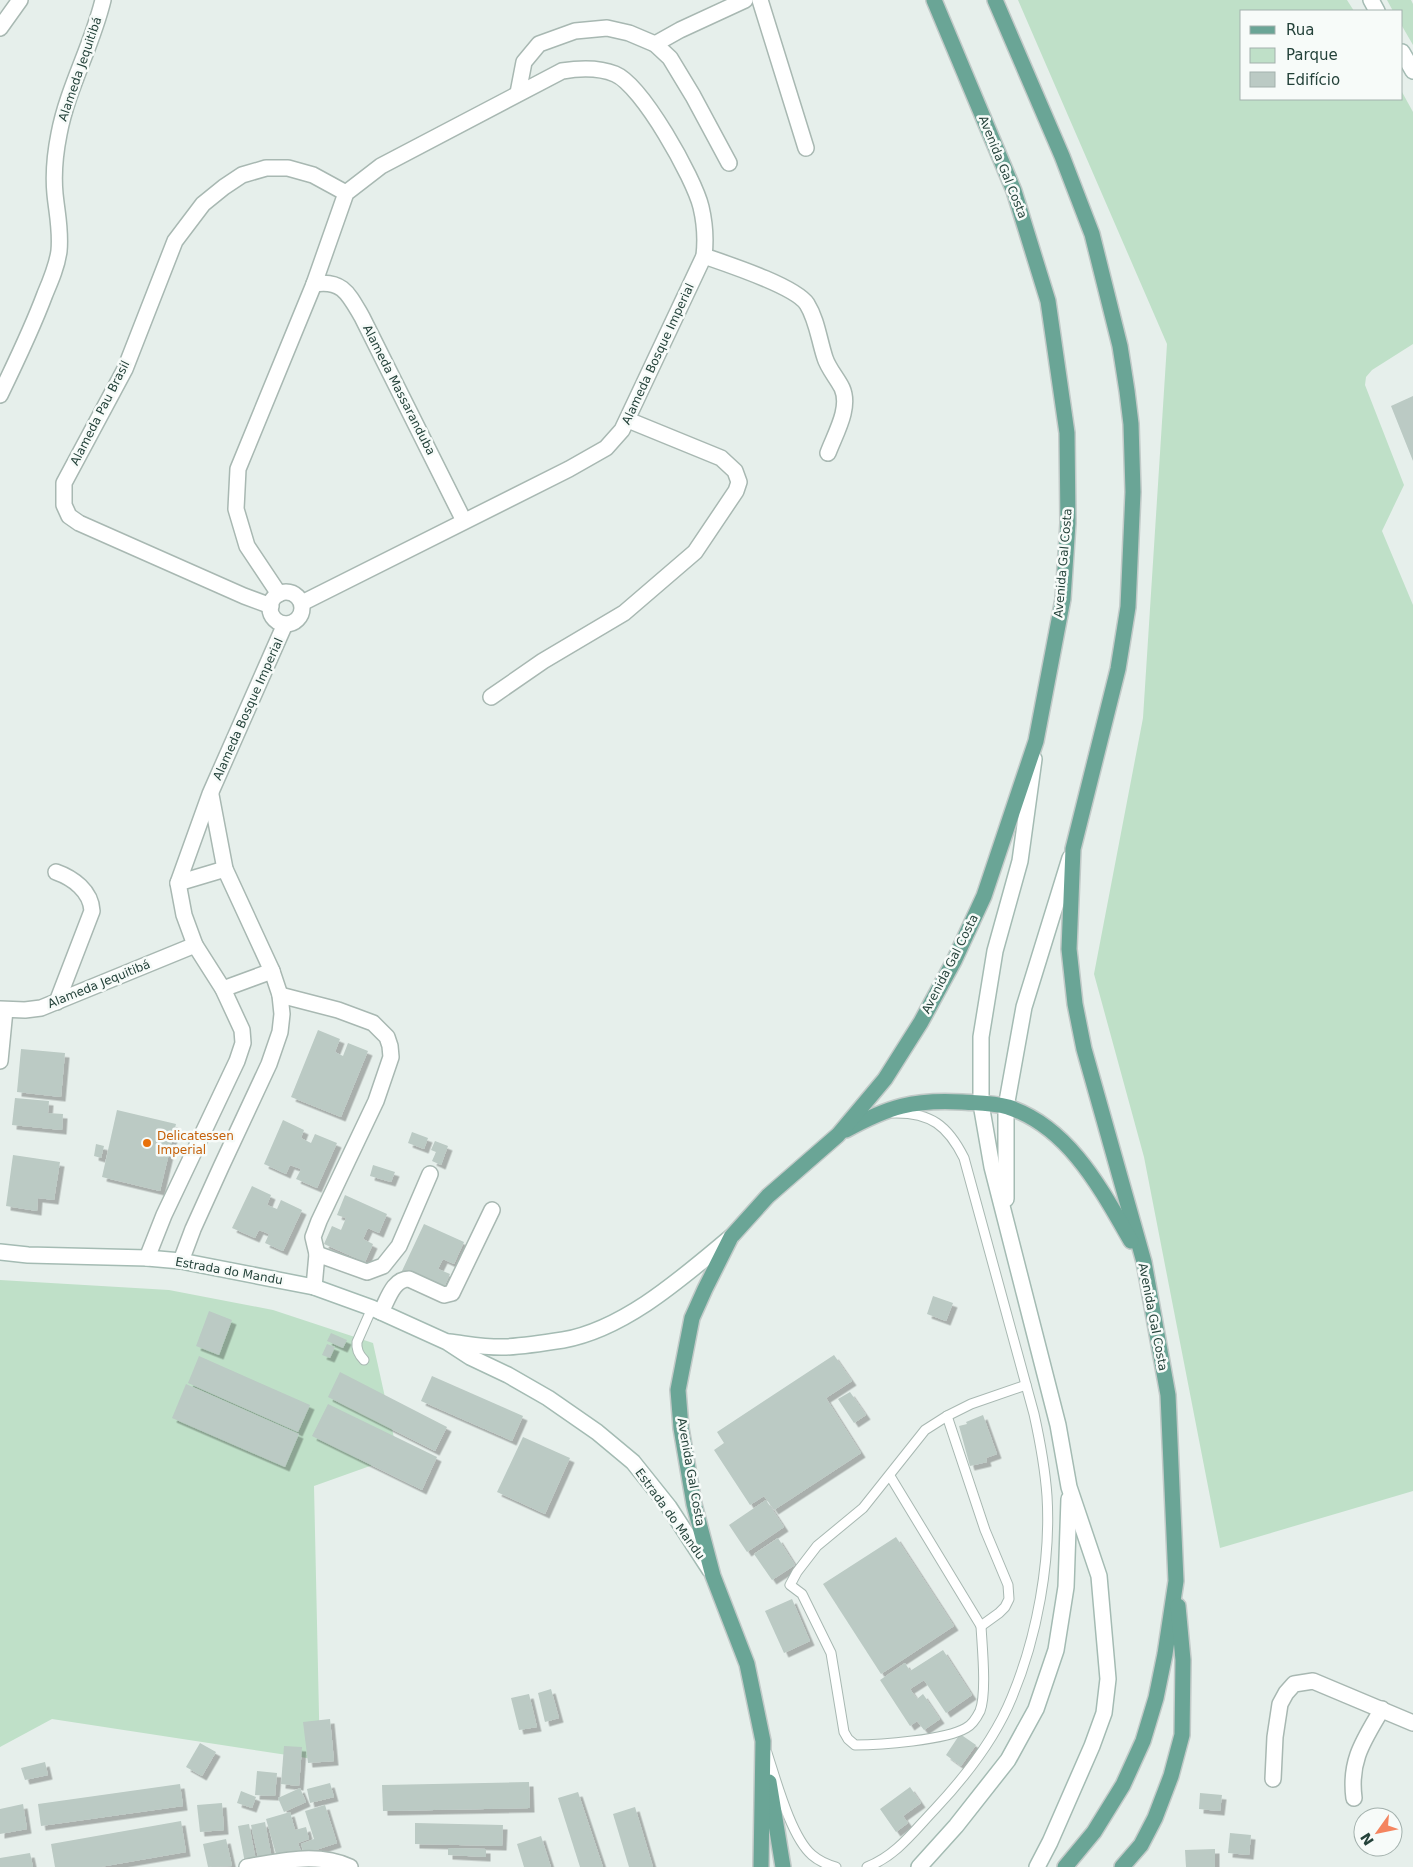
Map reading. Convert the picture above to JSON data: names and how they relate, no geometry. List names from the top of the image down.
{
  "streets": {
    "main road": ["Avenida Gal Costa"],
    "street": [
      "Alameda Jequitibá",
      "Alameda Bosque Imperial",
      "Alameda Massaranduba",
      "Alameda Pau Brasil",
      "Estrada do Mandu"
    ]
  },
  "crossings": [
    ["Avenida Gal Costa", "Estrada do Mandu"],
    ["Alameda Bosque Imperial", "Alameda Massaranduba"],
    ["Alameda Bosque Imperial", "Alameda Pau Brasil"],
    ["Alameda Bosque Imperial", "Estrada do Mandu"]
  ],
  "places": ["Delicatessen Imperial"],
  "legend": ["Rua", "Parque", "Edifício"],
  "north": "bottom left"
}
